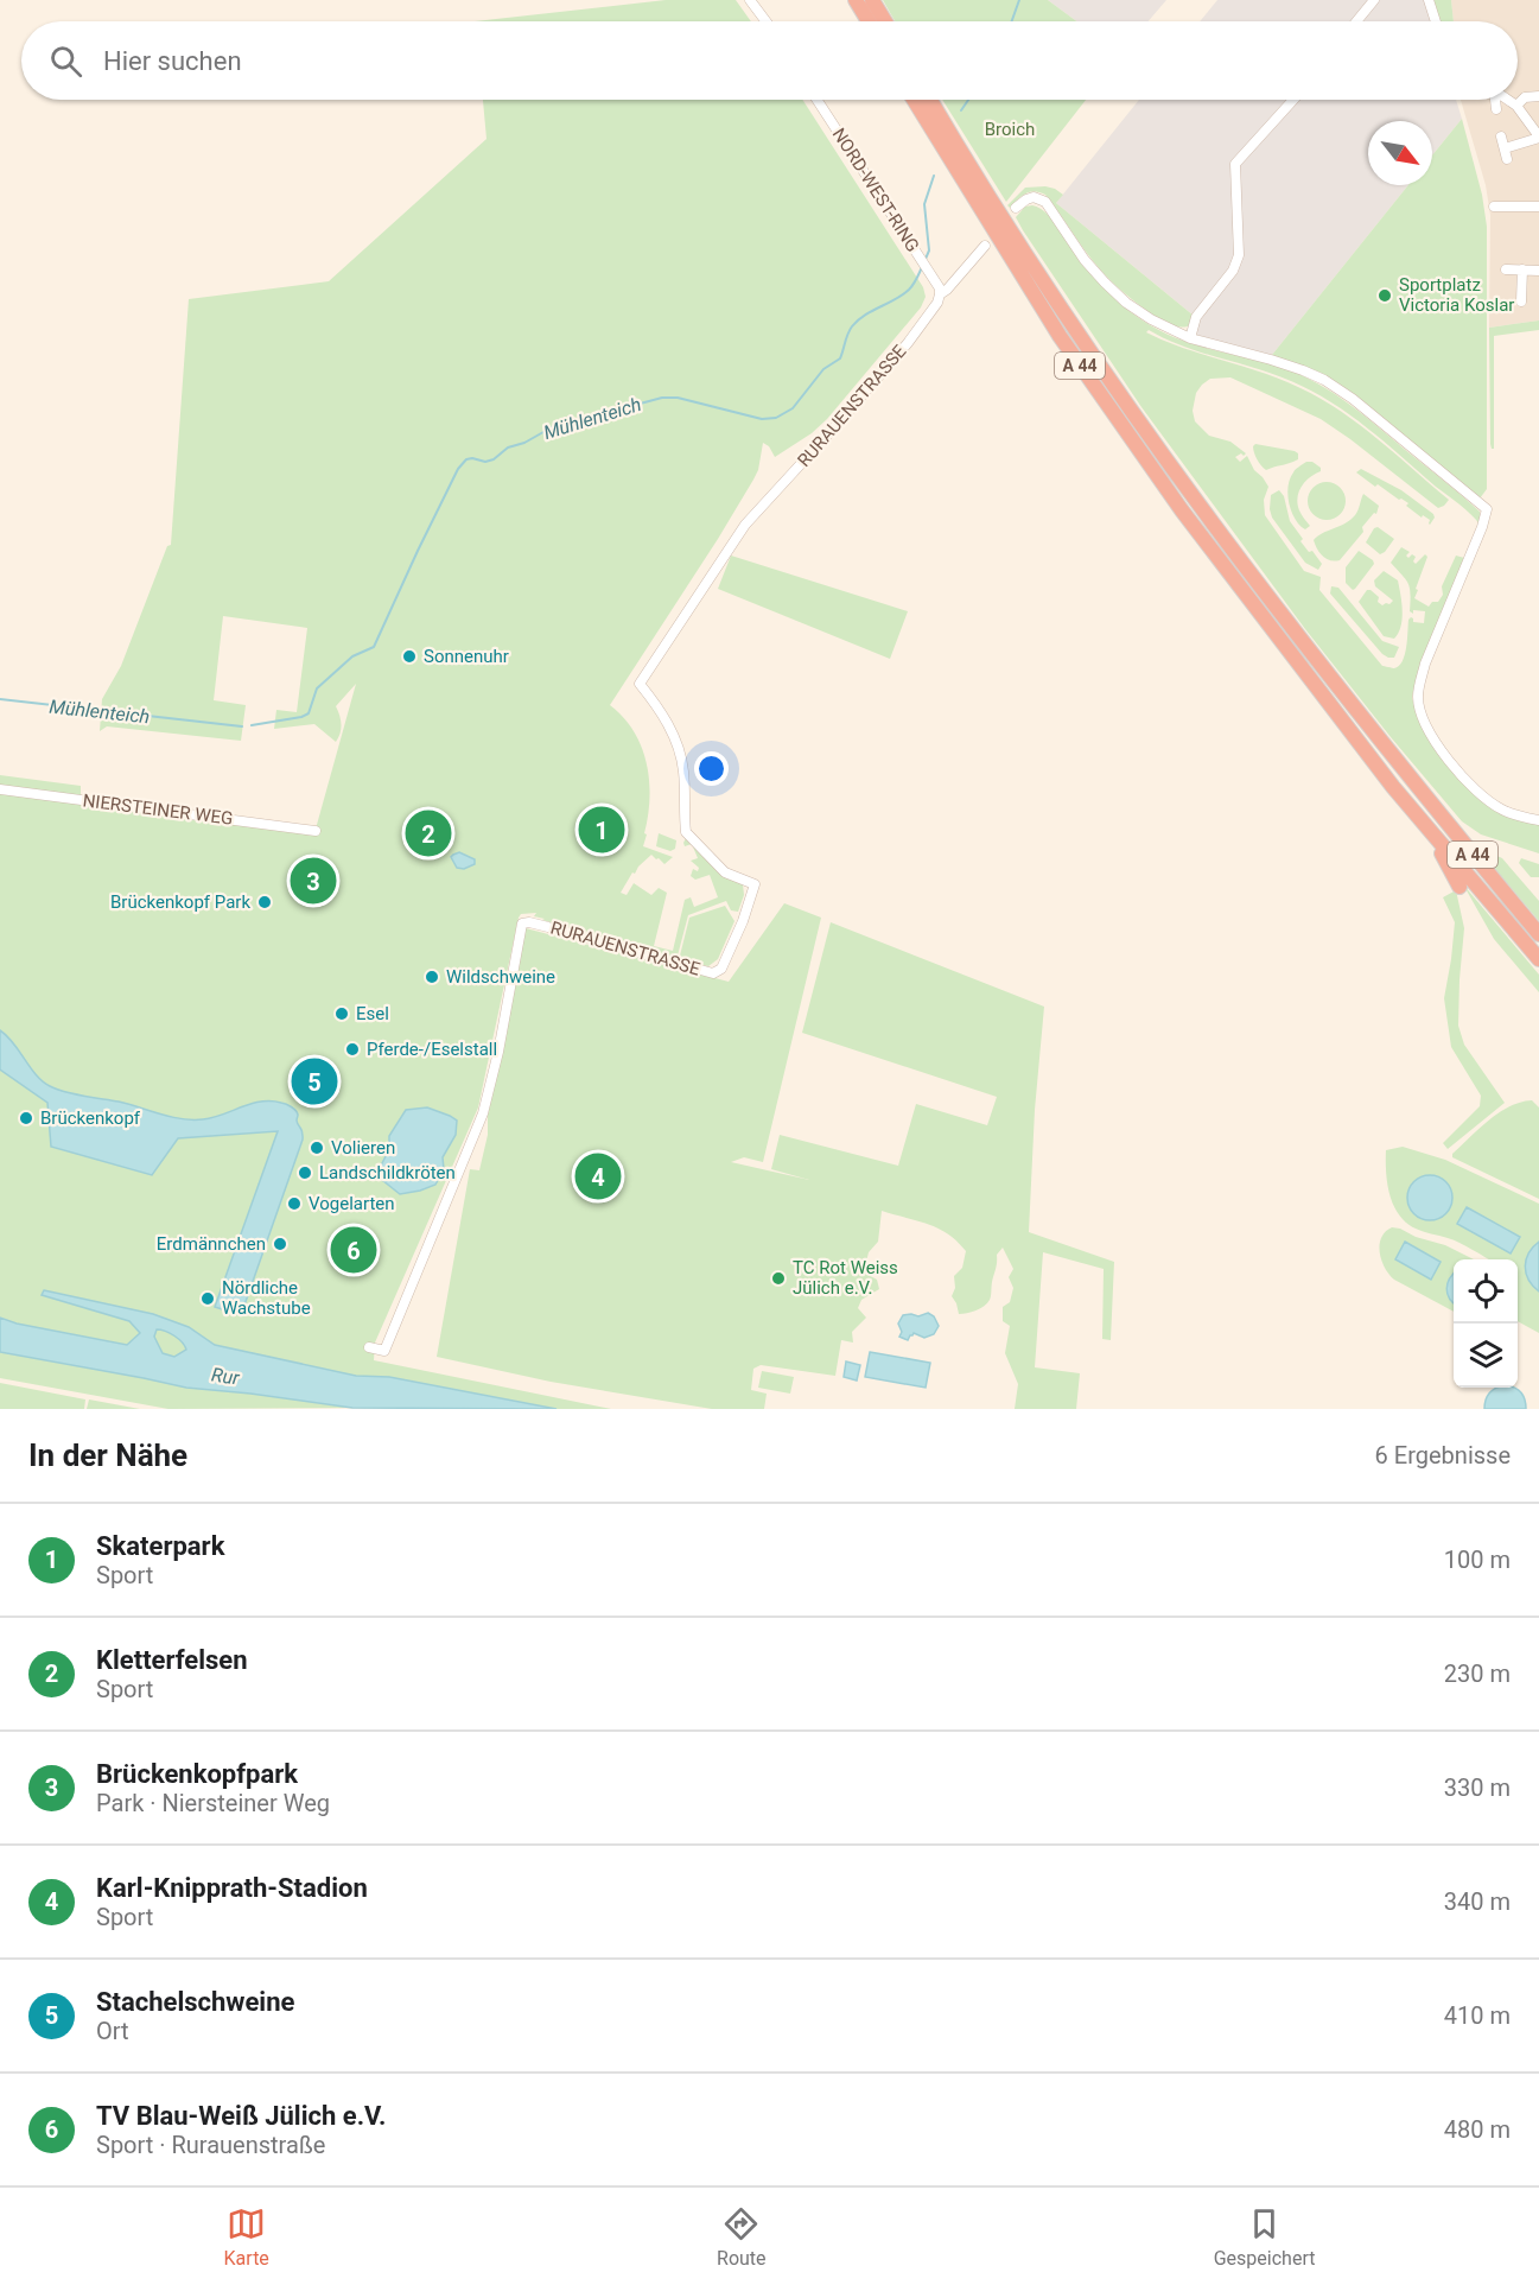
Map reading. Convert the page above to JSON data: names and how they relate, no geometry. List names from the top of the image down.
{
  "streets": {
    "highway": ["A 44"],
    "street": ["NORD-WEST-RING", "RURAUENSTRASSE", "NIERSTEINER WEG"]
  },
  "crossings": [
    ["NORD-WEST-RING", "RURAUENSTRASSE"]
  ],
  "water": ["Mühlenteich", "Rur"],
  "parks": ["Broich"],
  "places": [
    "Sportplatz Victoria Koslar",
    "Sonnenuhr",
    "Brückenkopf Park",
    "Wildschweine",
    "Esel",
    "Pferde-/Eselstall",
    "Brückenkopf",
    "Volieren",
    "Landschildkröten",
    "Vogelarten",
    "Erdmännchen",
    "TC Rot Weiss Jülich e.V.",
    "Nördliche Wachstube"
  ],
  "north": "bottom right",
  "page": {
    "search": "Hier suchen",
    "pins": [
      "1",
      "2",
      "3",
      "5",
      "4",
      "6"
    ],
    "heading": ["In der Nähe", "6 Ergebnisse"],
    "list": [
      {
        "mark": "1",
        "name": "Skaterpark",
        "note": "Sport",
        "value": "100 m"
      },
      {
        "mark": "2",
        "name": "Kletterfelsen",
        "note": "Sport",
        "value": "230 m"
      },
      {
        "mark": "3",
        "name": "Brückenkopfpark",
        "note": "Park · Niersteiner Weg",
        "value": "330 m"
      },
      {
        "mark": "4",
        "name": "Karl-Knipprath-Stadion",
        "note": "Sport",
        "value": "340 m"
      },
      {
        "mark": "5",
        "name": "Stachelschweine",
        "note": "Ort",
        "value": "410 m"
      },
      {
        "mark": "6",
        "name": "TV Blau-Weiß Jülich e.V.",
        "note": "Sport · Rurauenstraße",
        "value": "480 m"
      }
    ],
    "nav": ["Karte", "Route", "Gespeichert"]
  }
}
